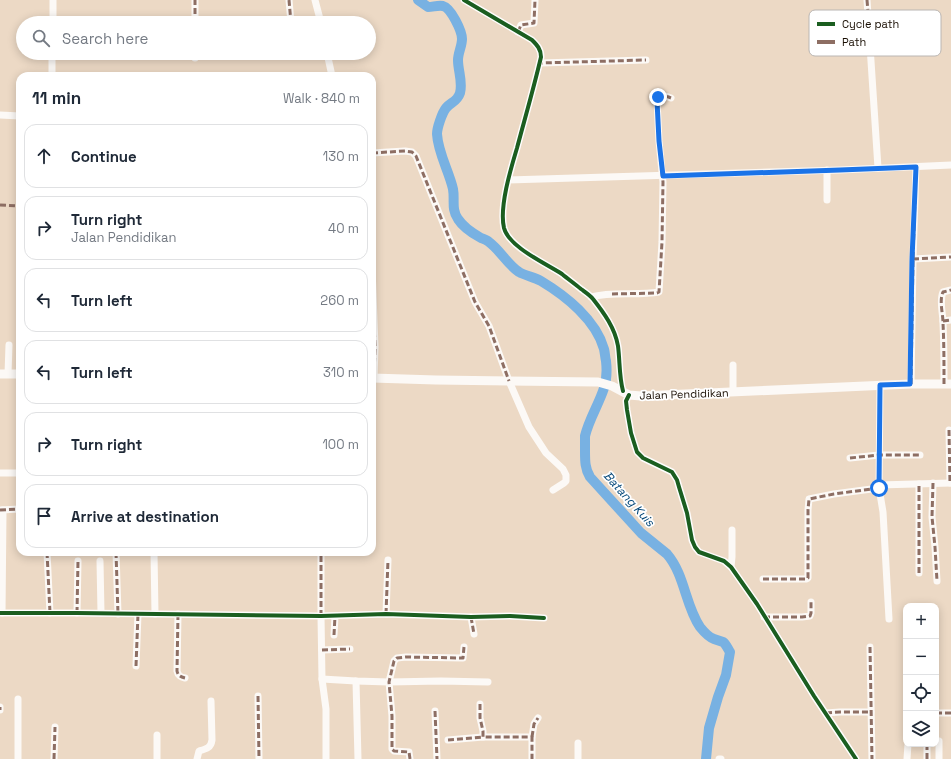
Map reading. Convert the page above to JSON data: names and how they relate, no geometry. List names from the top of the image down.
{
  "streets": {
    "main road": ["Jalan Pendidikan"]
  },
  "water": ["Batang Kuis"],
  "legend": ["Cycle path", "Path"],
  "page": {
    "search": "Search here",
    "heading": ["11 min", "Walk · 840 m"],
    "list": [
      ["Continue", "130 m"],
      ["Turn right", "Jalan Pendidikan", "40 m"],
      ["Turn left", "260 m"],
      ["Turn left", "310 m"],
      ["Turn right", "100 m"],
      "Arrive at destination"
    ],
    "map_buttons": ["+", "−"]
  }
}
